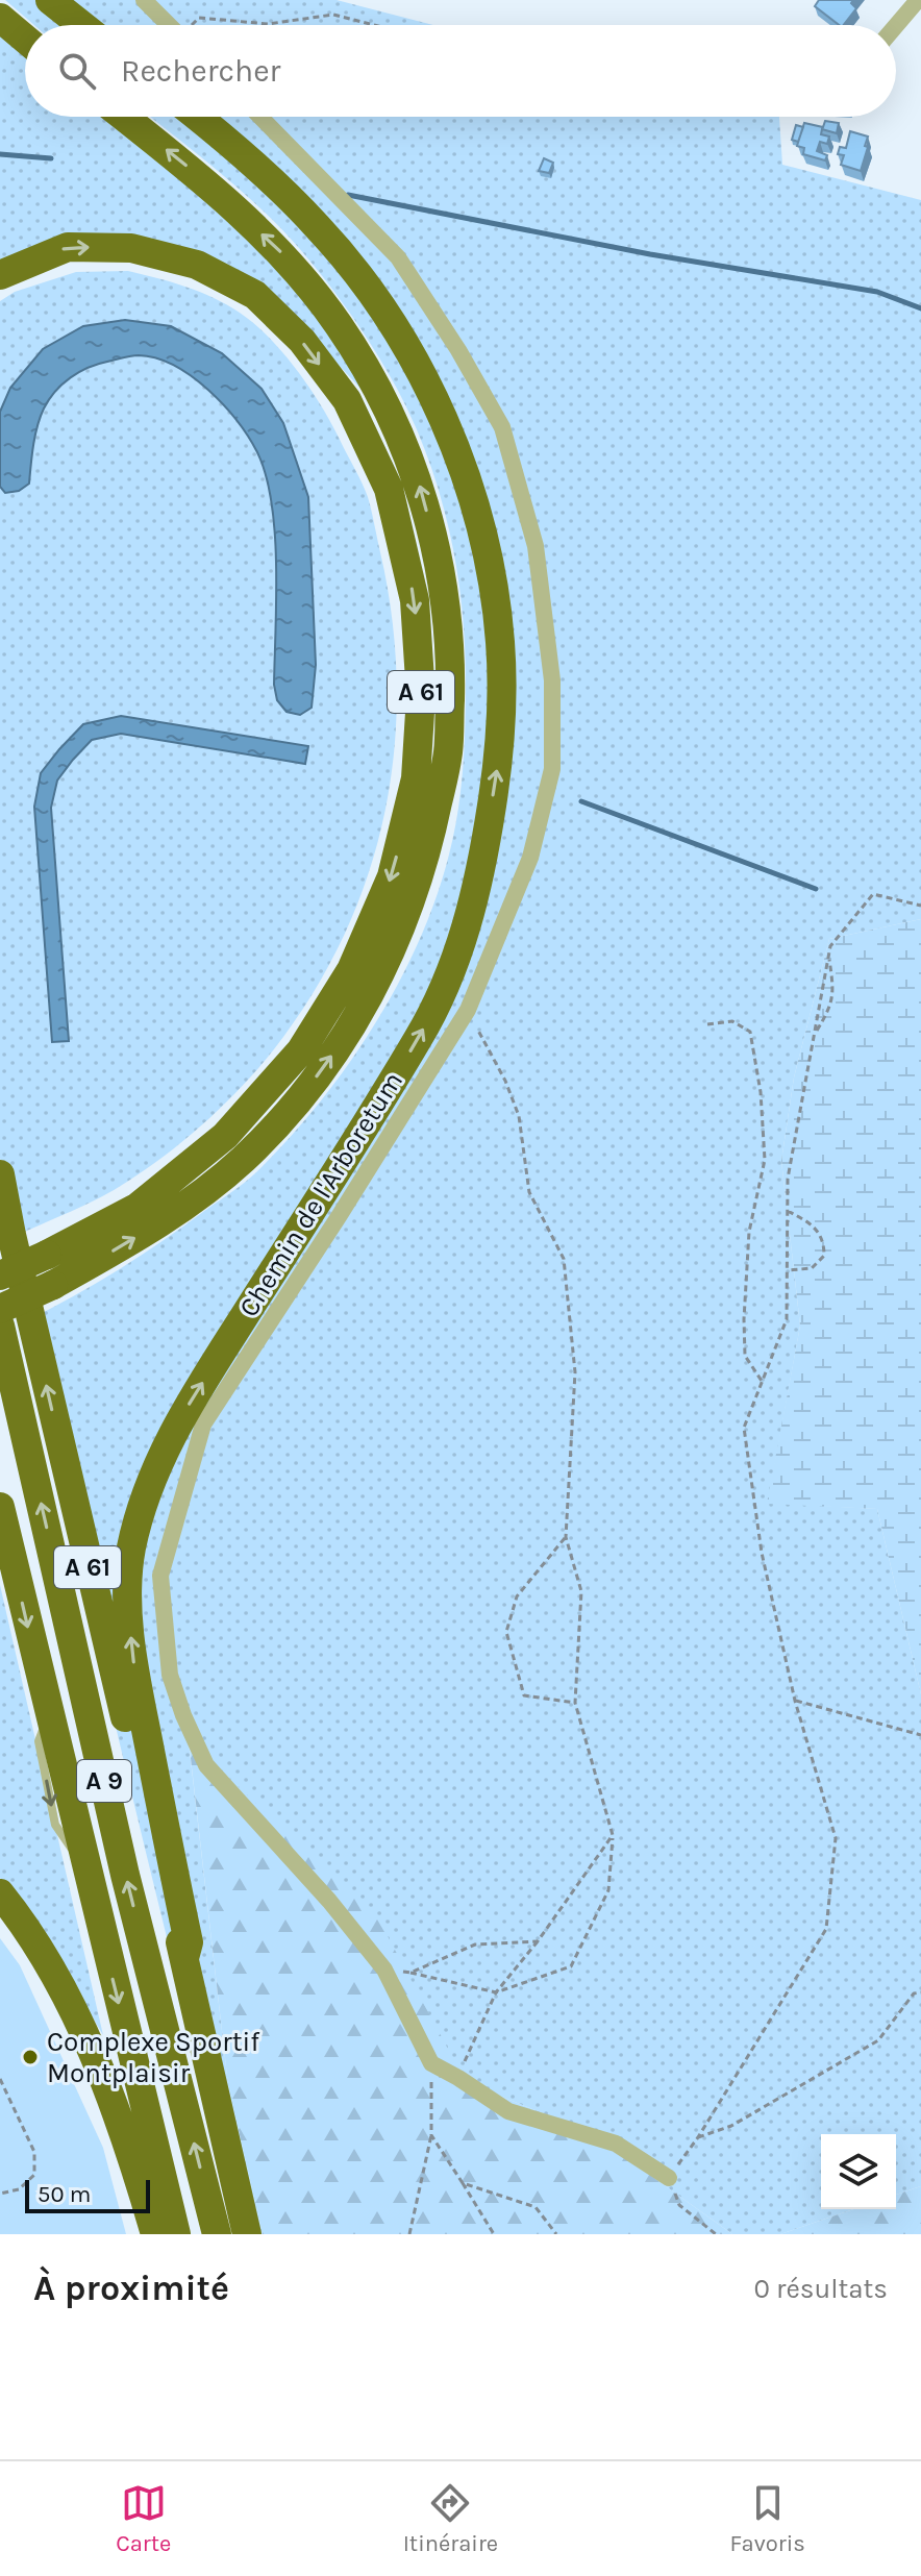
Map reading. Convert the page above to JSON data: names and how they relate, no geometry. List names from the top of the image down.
{
  "streets": {
    "highway": ["A 61", "A 9"],
    "street": ["Chemin de l'Arboretum"]
  },
  "places": ["Complexe Sportif Montplaisir"],
  "scale_bar": "50 m",
  "page": {
    "search": "Rechercher",
    "scale": "50 m",
    "heading": ["À proximité", "0 résultats"],
    "nav": ["Carte", "Itinéraire", "Favoris"]
  }
}
